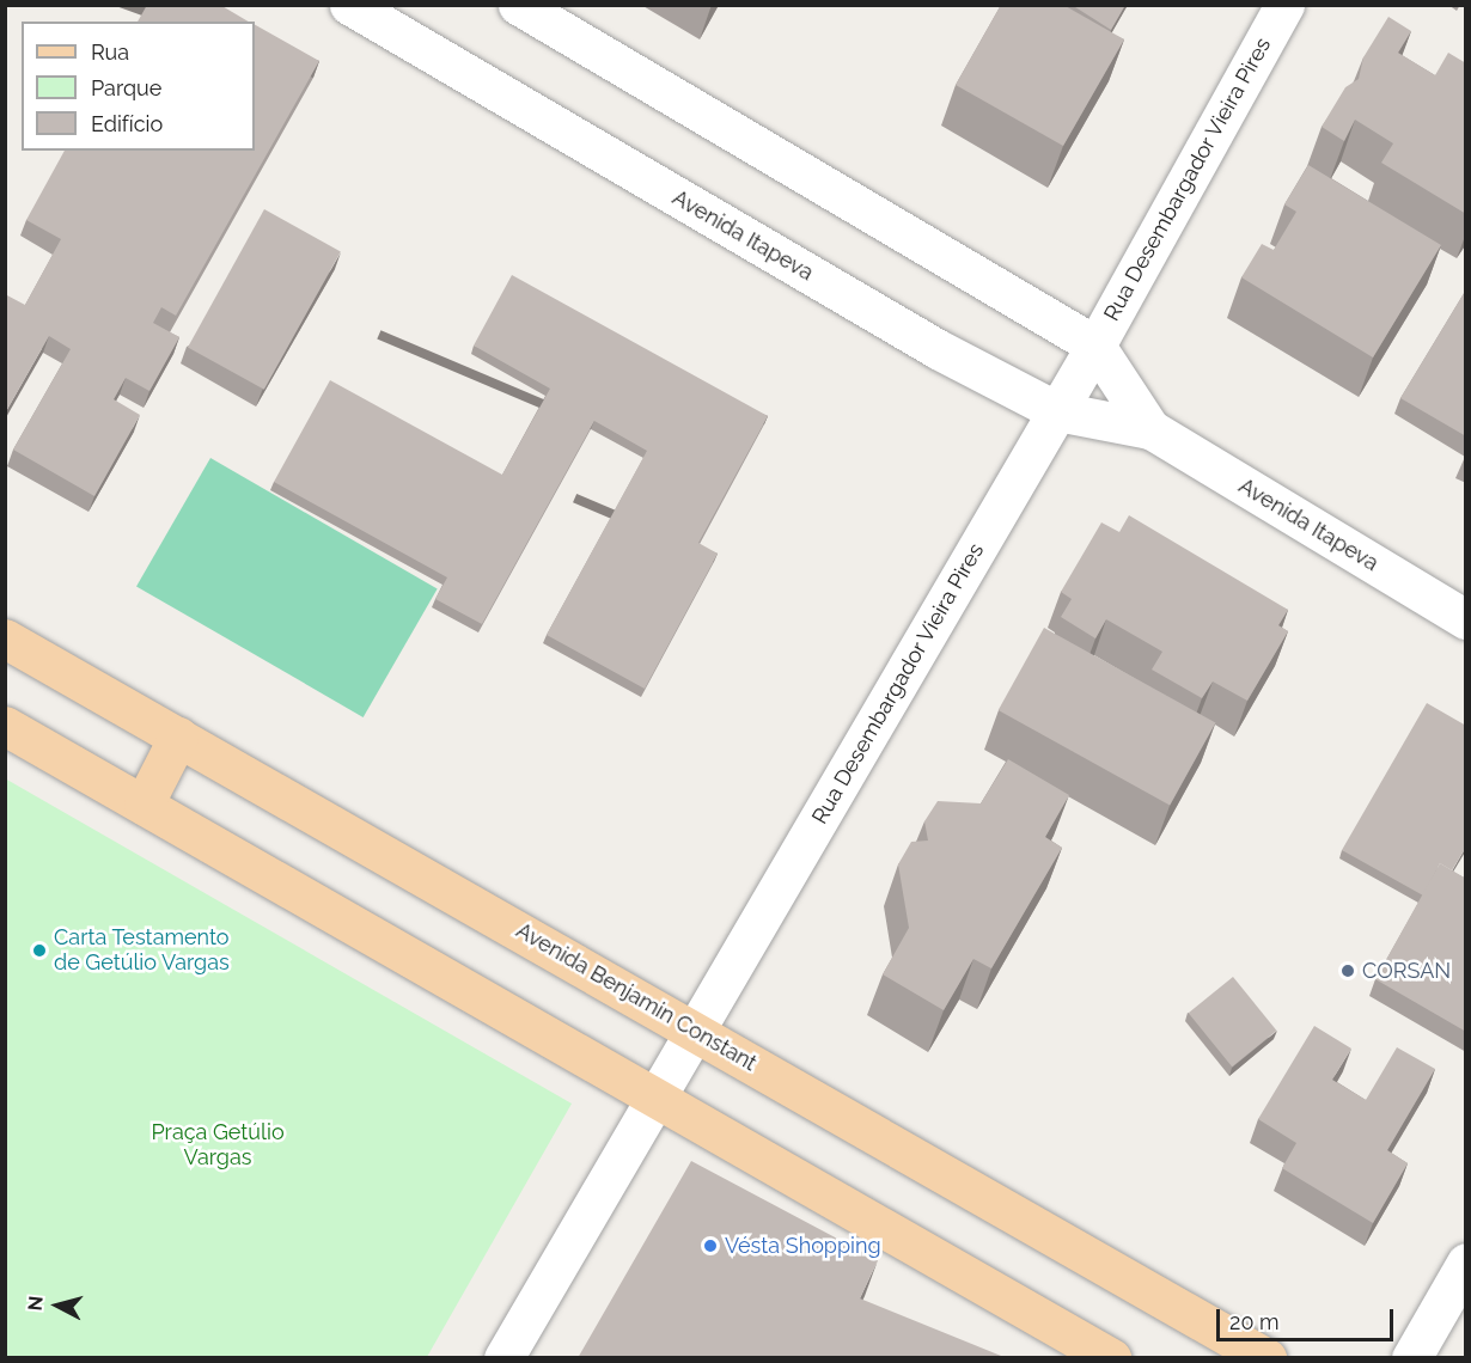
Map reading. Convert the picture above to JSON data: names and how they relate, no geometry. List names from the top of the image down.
{
  "streets": {
    "main road": ["Avenida Benjamin Constant"],
    "street": ["Rua Desembargador Vieira Pires", "Avenida Itapeva"]
  },
  "crossings": [
    ["Rua Desembargador Vieira Pires", "Avenida Itapeva"],
    ["Rua Desembargador Vieira Pires", "Avenida Benjamin Constant"]
  ],
  "parks": ["Praça Getúlio Vargas"],
  "places": ["Carta Testamento de Getúlio Vargas", "CORSAN", "Vésta Shopping"],
  "legend": ["Rua", "Parque", "Edifício"],
  "scale_bar": "20 m",
  "north": "left"
}
